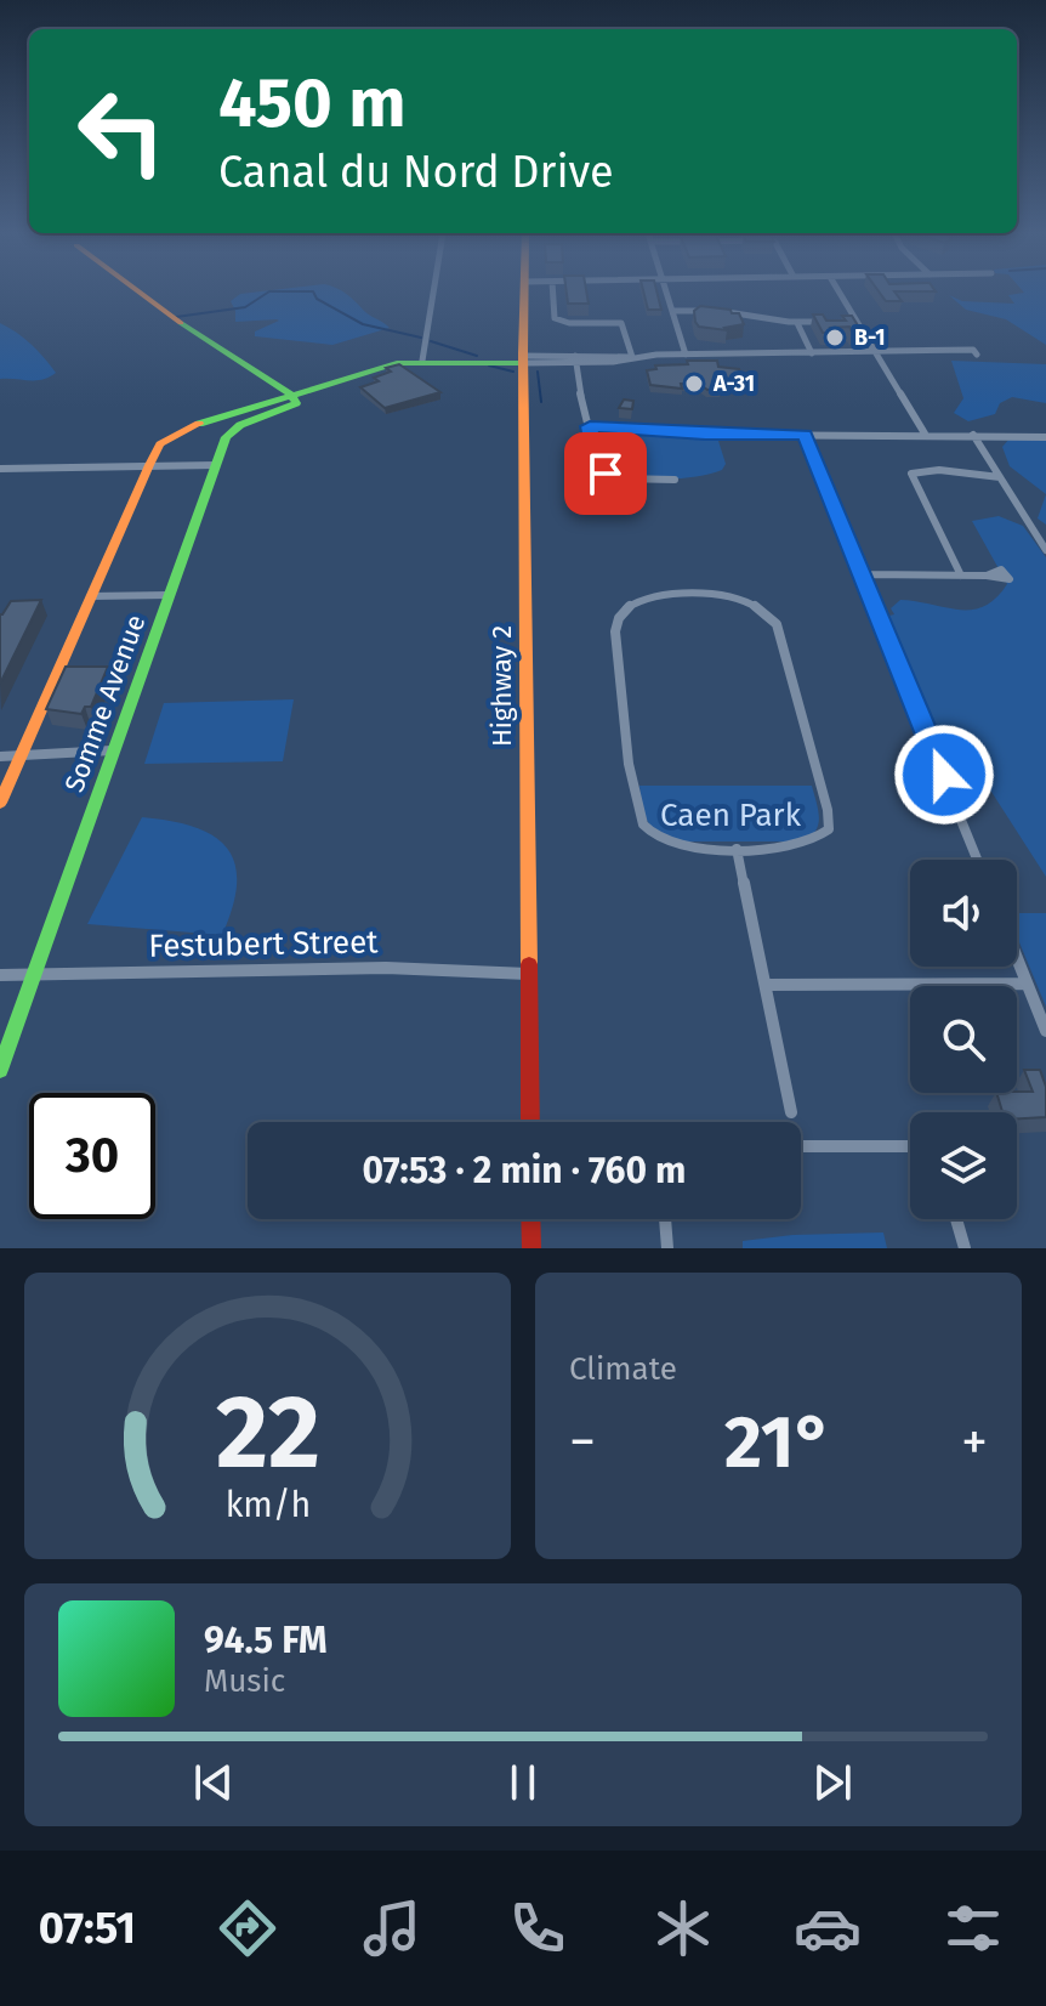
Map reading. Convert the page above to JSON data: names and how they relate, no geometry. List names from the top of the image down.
{
  "streets": {
    "street": ["Highway 2", "Somme Avenue", "Festubert Street"]
  },
  "crossings": [
    ["Highway 2", "Festubert Street"],
    ["Somme Avenue", "Festubert Street"]
  ],
  "parks": ["Caen Park"],
  "places": ["B-1", "A-31"],
  "page": {
    "turn": ["450 m", "Canal du Nord Drive"],
    "limit": "30",
    "trip": "07:53 · 2 min · 760 m",
    "tile": "Climate",
    "heat": ["−", "21°", "+"],
    "song": ["94.5 FM", "Music"],
    "tabs": "07:51",
    "gauge": ["22", "km/h"]
  }
}
